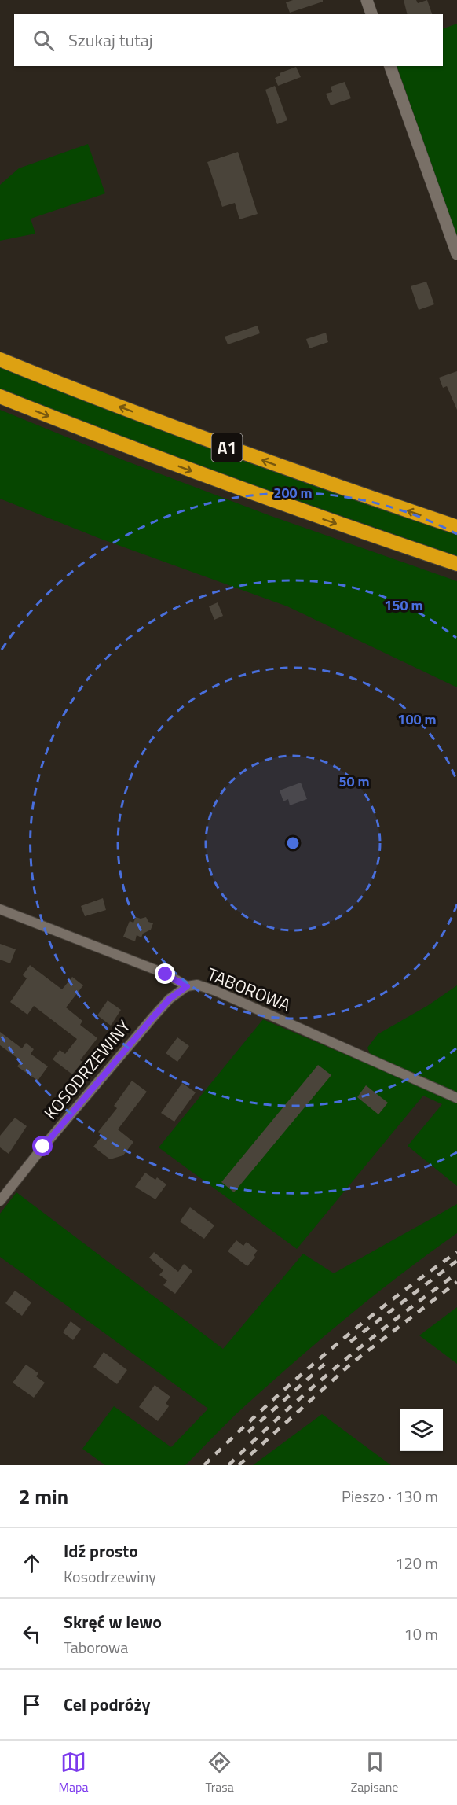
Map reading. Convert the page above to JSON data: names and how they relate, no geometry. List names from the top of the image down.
{
  "streets": {
    "highway": ["A1"],
    "street": ["TABOROWA", "KOSODRZEWINY"]
  },
  "crossings": [
    ["TABOROWA", "KOSODRZEWINY"]
  ],
  "page": {
    "search": "Szukaj tutaj",
    "heading": ["2 min", "Pieszo · 130 m"],
    "list": [
      ["Idź prosto", "Kosodrzewiny", "120 m"],
      ["Skręć w lewo", "Taborowa", "10 m"],
      "Cel podróży"
    ],
    "nav": ["Mapa", "Trasa", "Zapisane"]
  },
  "rings": [
    "200 m",
    "150 m",
    "100 m",
    "50 m"
  ]
}
